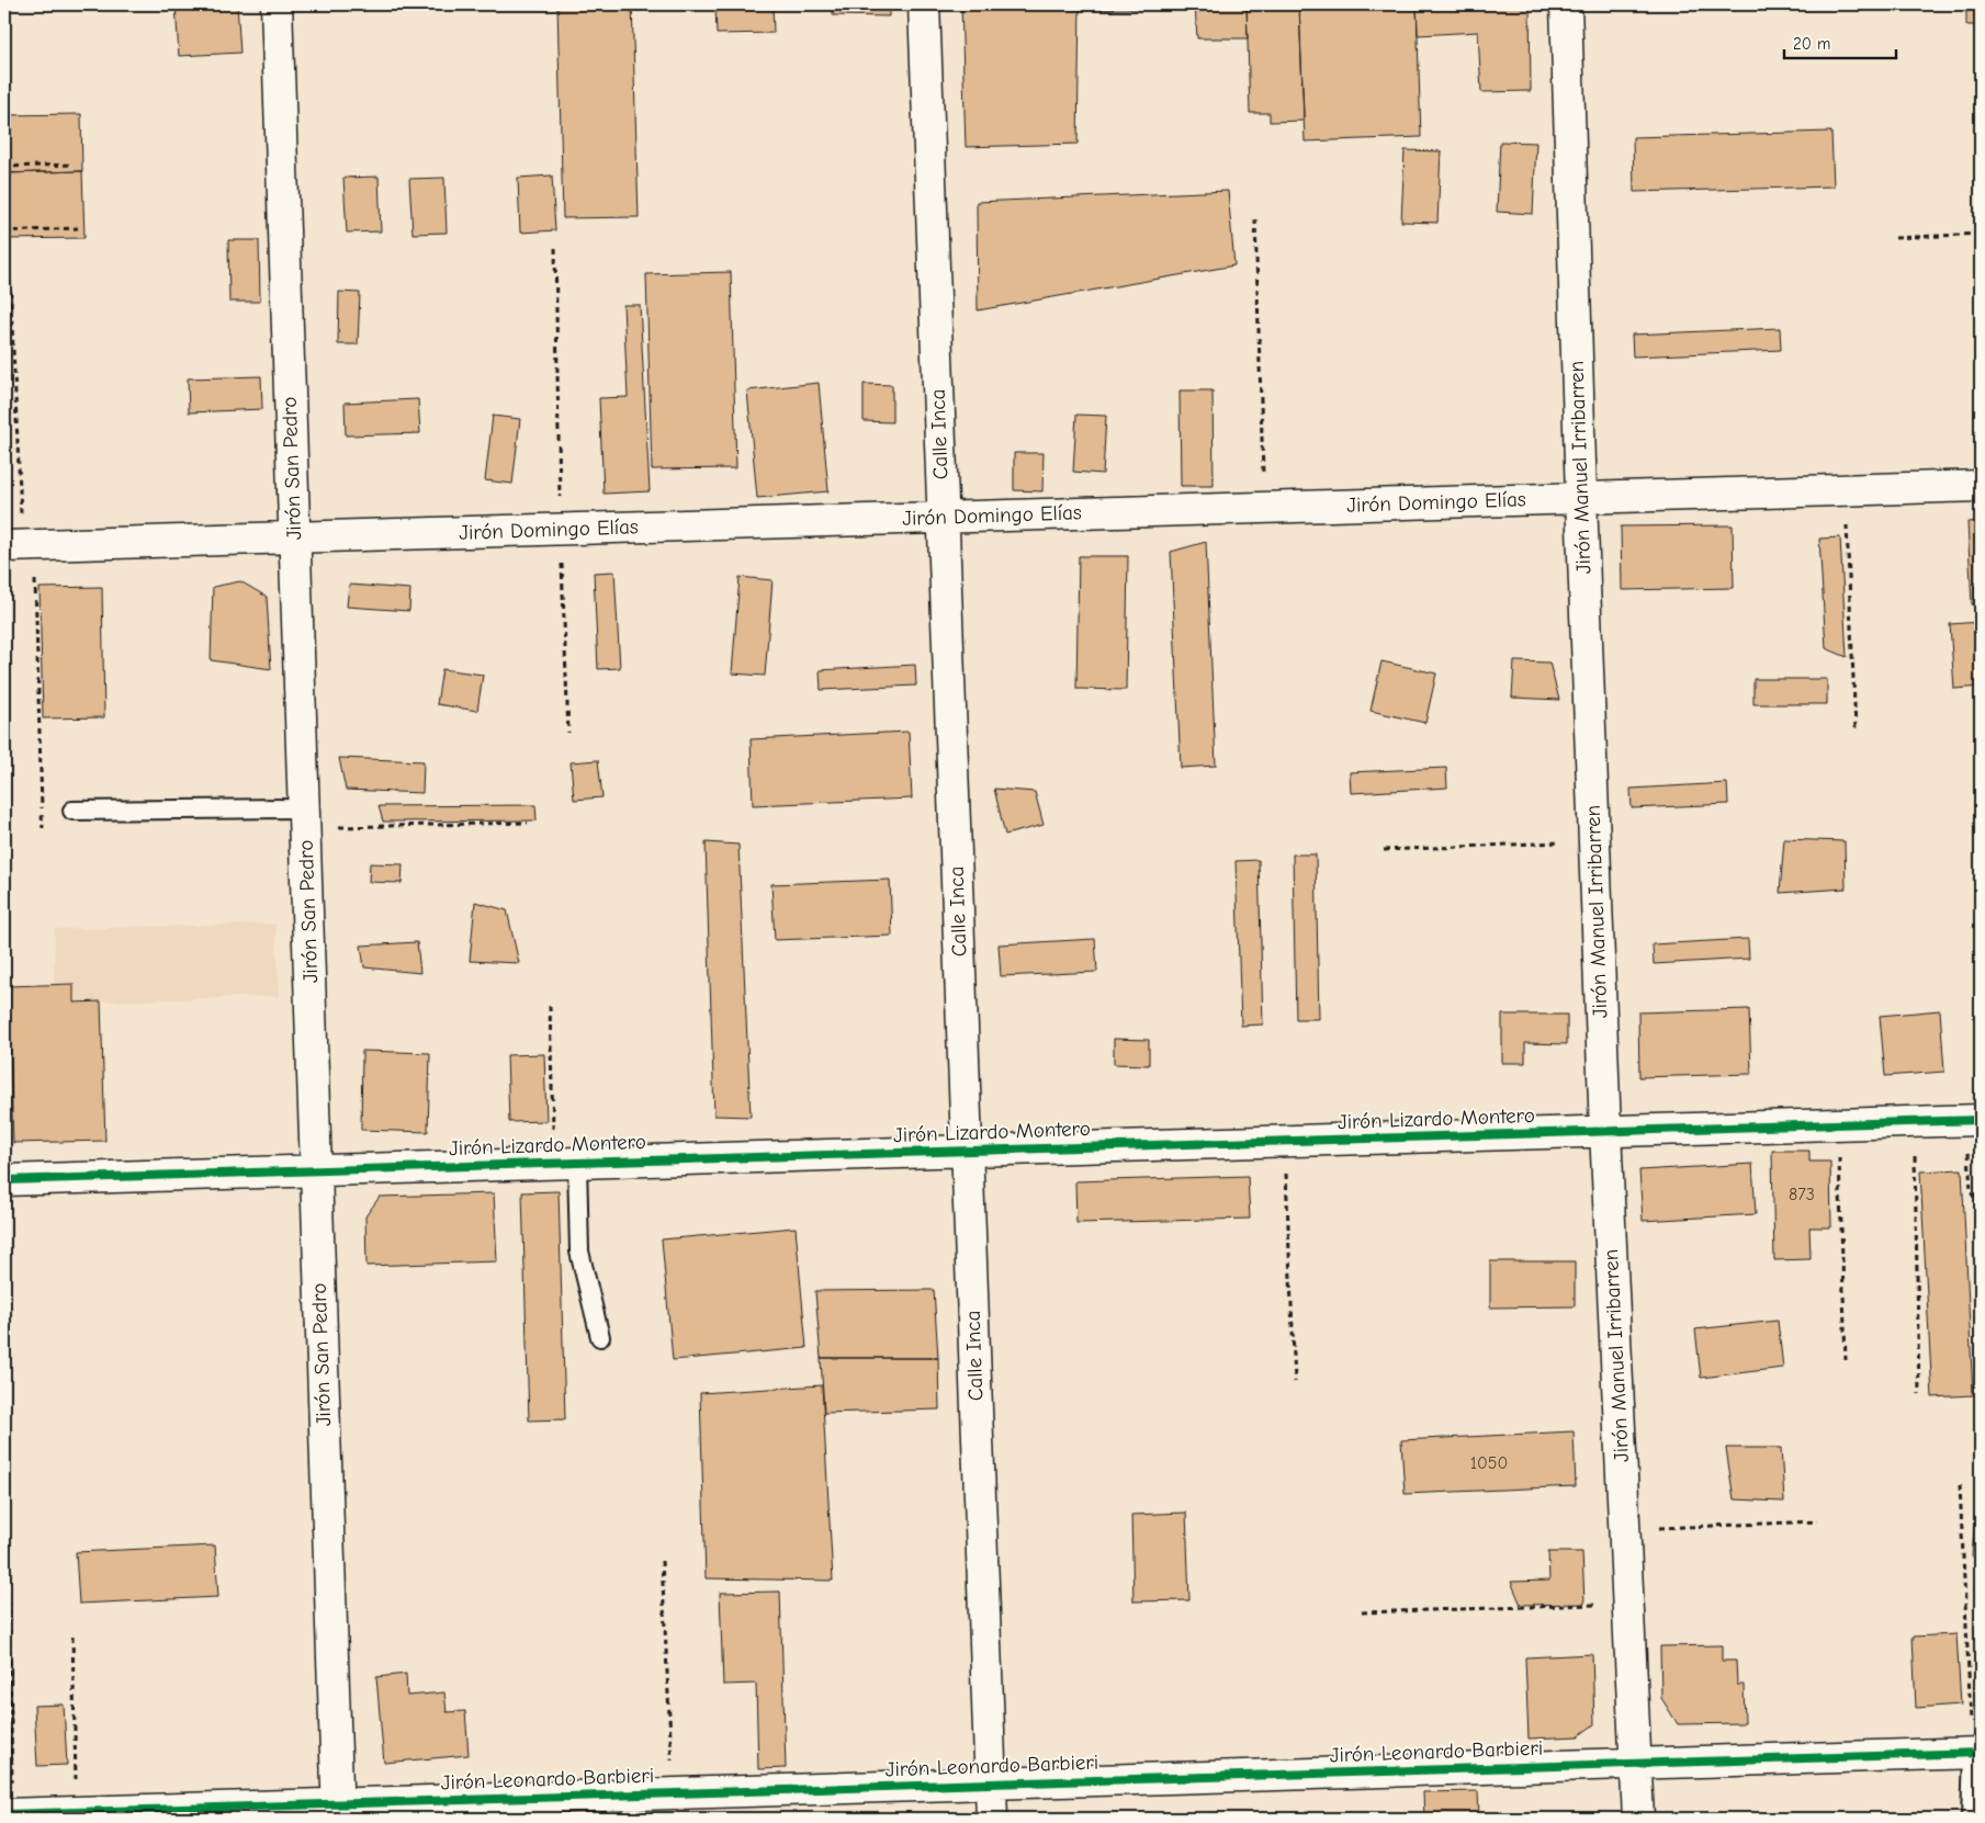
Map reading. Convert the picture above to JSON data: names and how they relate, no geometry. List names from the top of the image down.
{
  "streets": {
    "street": [
      "Calle Inca",
      "Jirón Manuel Irribarren",
      "Jirón San Pedro",
      "Jirón Domingo Elías",
      "Jirón Lizardo Montero",
      "Jirón Leonardo Barbieri"
    ]
  },
  "crossings": [
    ["Calle Inca", "Jirón Domingo Elías"],
    ["Calle Inca", "Jirón Lizardo Montero"],
    ["Calle Inca", "Jirón Leonardo Barbieri"],
    ["Jirón Manuel Irribarren", "Jirón Domingo Elías"],
    ["Jirón Manuel Irribarren", "Jirón Lizardo Montero"],
    ["Jirón Manuel Irribarren", "Jirón Leonardo Barbieri"],
    ["Jirón San Pedro", "Jirón Domingo Elías"],
    ["Jirón San Pedro", "Jirón Lizardo Montero"],
    ["Jirón San Pedro", "Jirón Leonardo Barbieri"]
  ],
  "house_numbers": ["873", "1050"],
  "scale_bar": "20 m"
}
